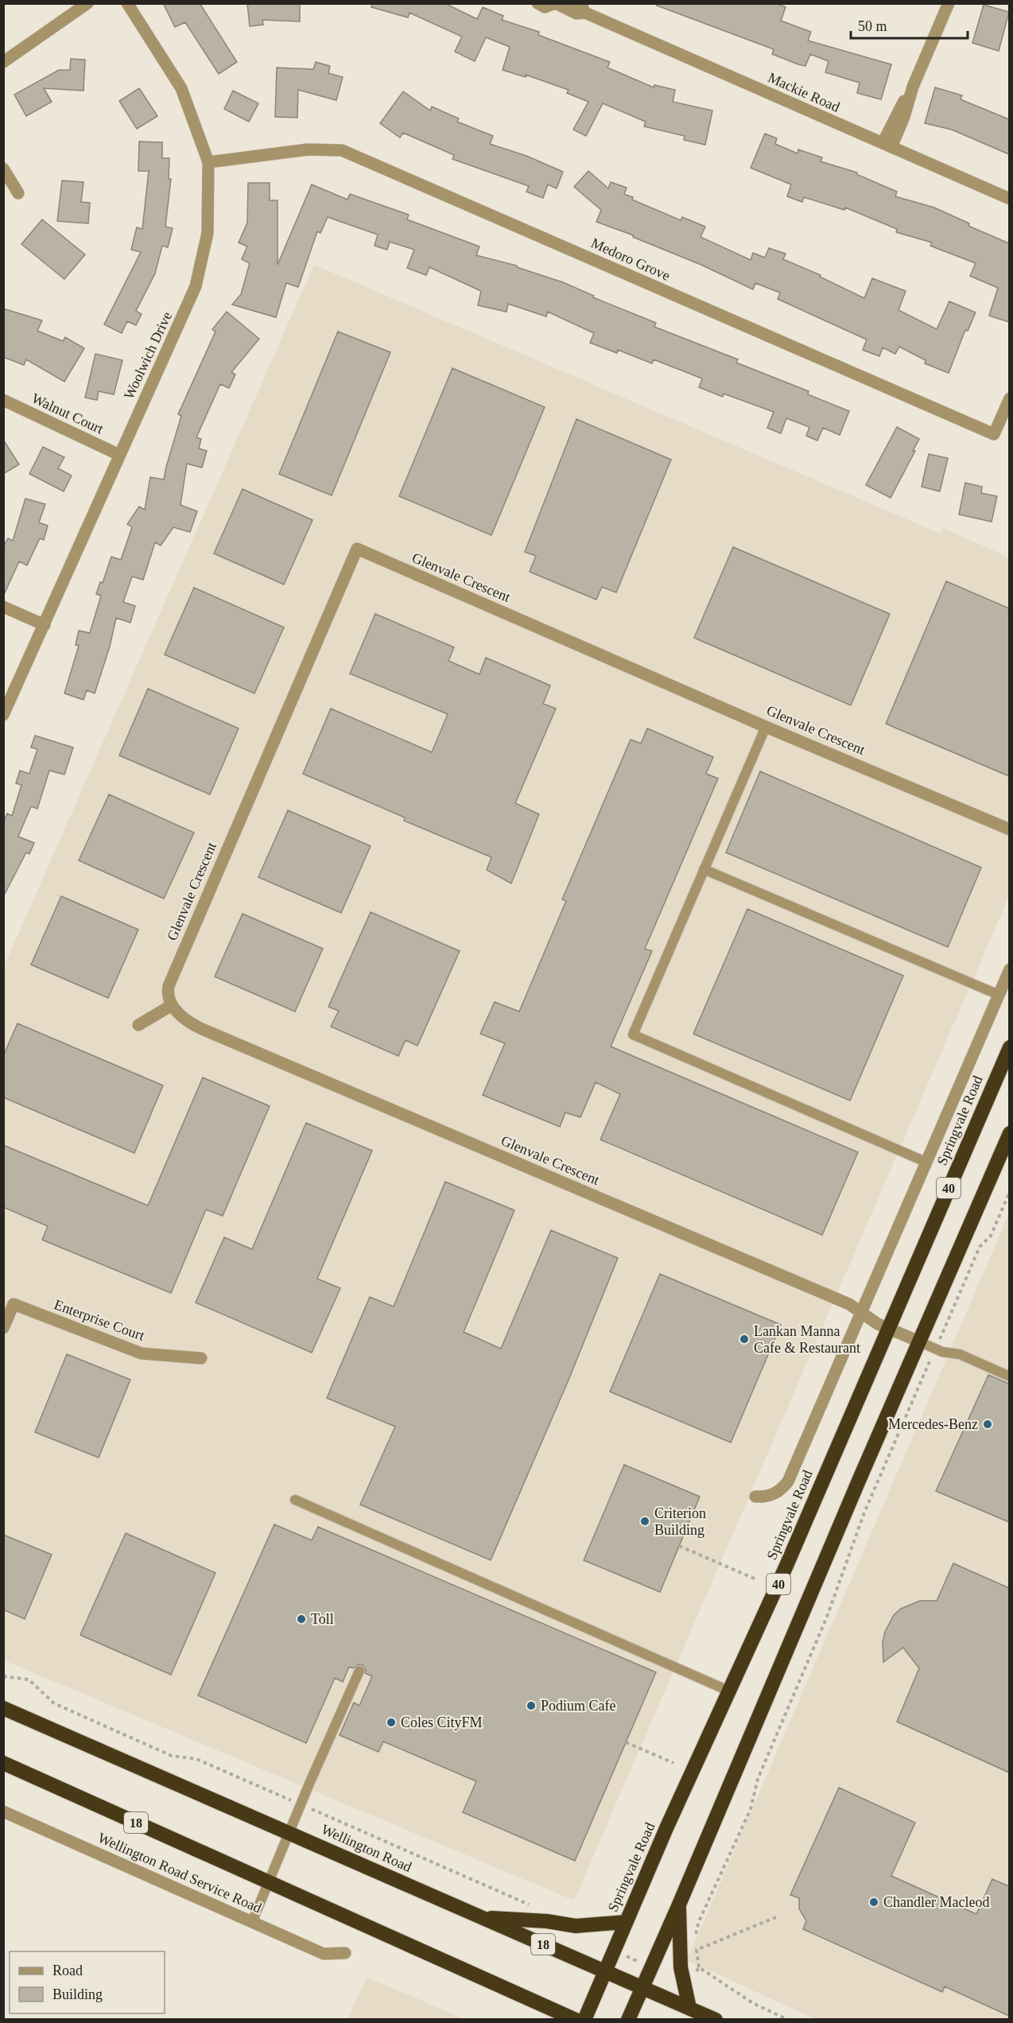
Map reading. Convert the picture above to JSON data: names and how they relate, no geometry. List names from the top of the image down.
{
  "streets": {
    "highway": [
      "Springvale Road",
      "40",
      "18",
      "Wellington Road"
    ],
    "street": [
      "Mackie Road",
      "Medoro Grove",
      "Woolwich Drive",
      "Walnut Court",
      "Glenvale Crescent",
      "Enterprise Court",
      "Wellington Road Service Road"
    ]
  },
  "crossings": [
    ["Medoro Grove", "Woolwich Drive"],
    ["Woolwich Drive", "Walnut Court"],
    ["Glenvale Crescent", "Springvale Road"],
    ["Glenvale Crescent", "40"],
    ["Springvale Road", "Wellington Road"],
    ["40", "Wellington Road"]
  ],
  "places": [
    "Lankan Manna Cafe & Restaurant",
    "Mercedes-Benz",
    "Criterion Building",
    "Toll",
    "Podium Cafe",
    "Coles CityFM",
    "Chandler Macleod"
  ],
  "legend": ["Road", "Building"],
  "scale_bar": "50 m"
}
